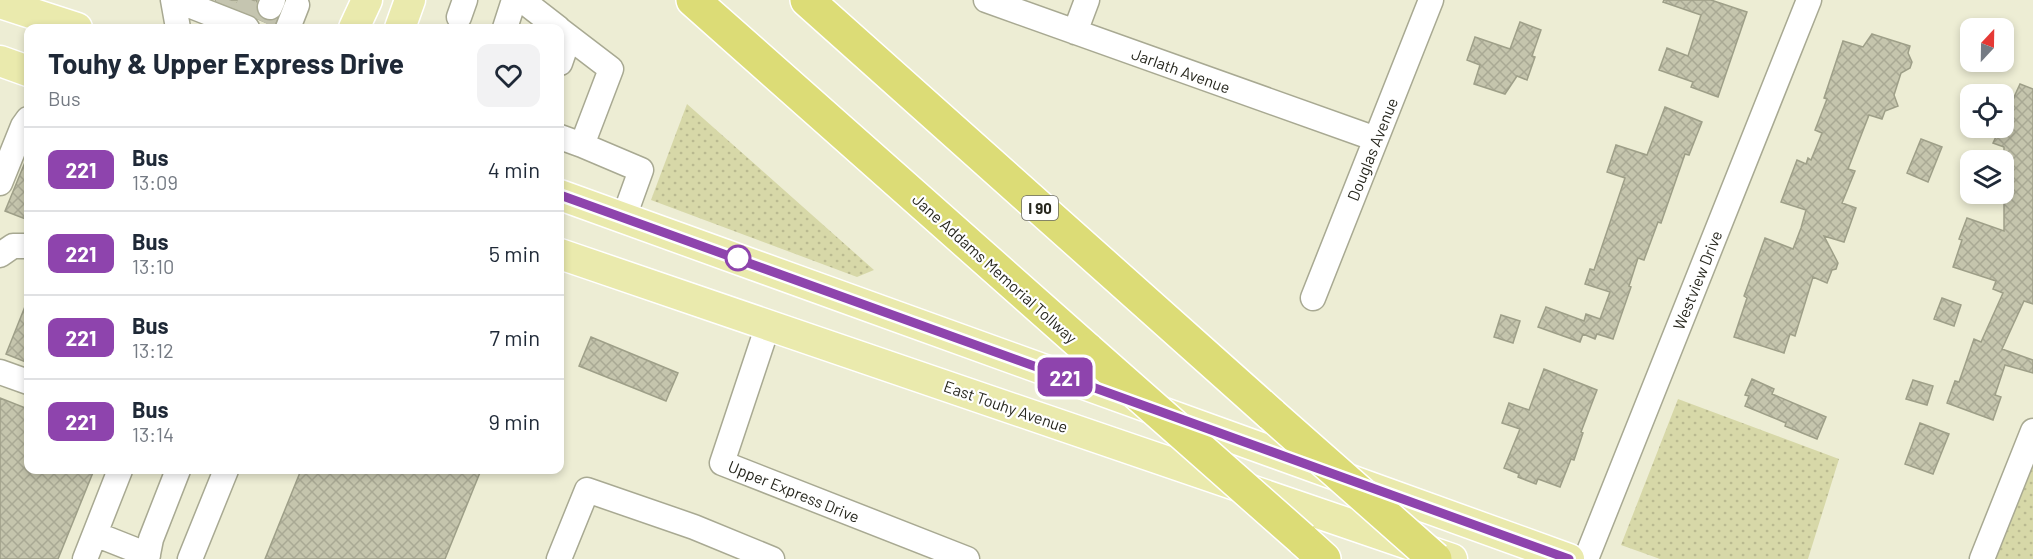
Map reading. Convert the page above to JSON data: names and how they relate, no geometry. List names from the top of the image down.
{
  "streets": {
    "highway": ["I 90", "Jane Addams Memorial Tollway"],
    "main road": ["East Touhy Avenue"],
    "street": [
      "Jarlath Avenue",
      "Douglas Avenue",
      "Westview Drive",
      "Upper Express Drive"
    ]
  },
  "crossings": [
    ["Jarlath Avenue", "Douglas Avenue"],
    ["East Touhy Avenue", "Upper Express Drive"]
  ],
  "lines": ["bus line 221"],
  "north": "top",
  "page": {
    "on_map": "221",
    "heading": ["Touhy & Upper Express Drive", "Bus"],
    "list": [
      {
        "mark": "221",
        "name": "Bus",
        "note": "13:09",
        "value": "4 min"
      },
      {
        "mark": "221",
        "name": "Bus",
        "note": "13:10",
        "value": "5 min"
      },
      {
        "mark": "221",
        "name": "Bus",
        "note": "13:12",
        "value": "7 min"
      },
      {
        "mark": "221",
        "name": "Bus",
        "note": "13:14",
        "value": "9 min"
      }
    ]
  }
}
